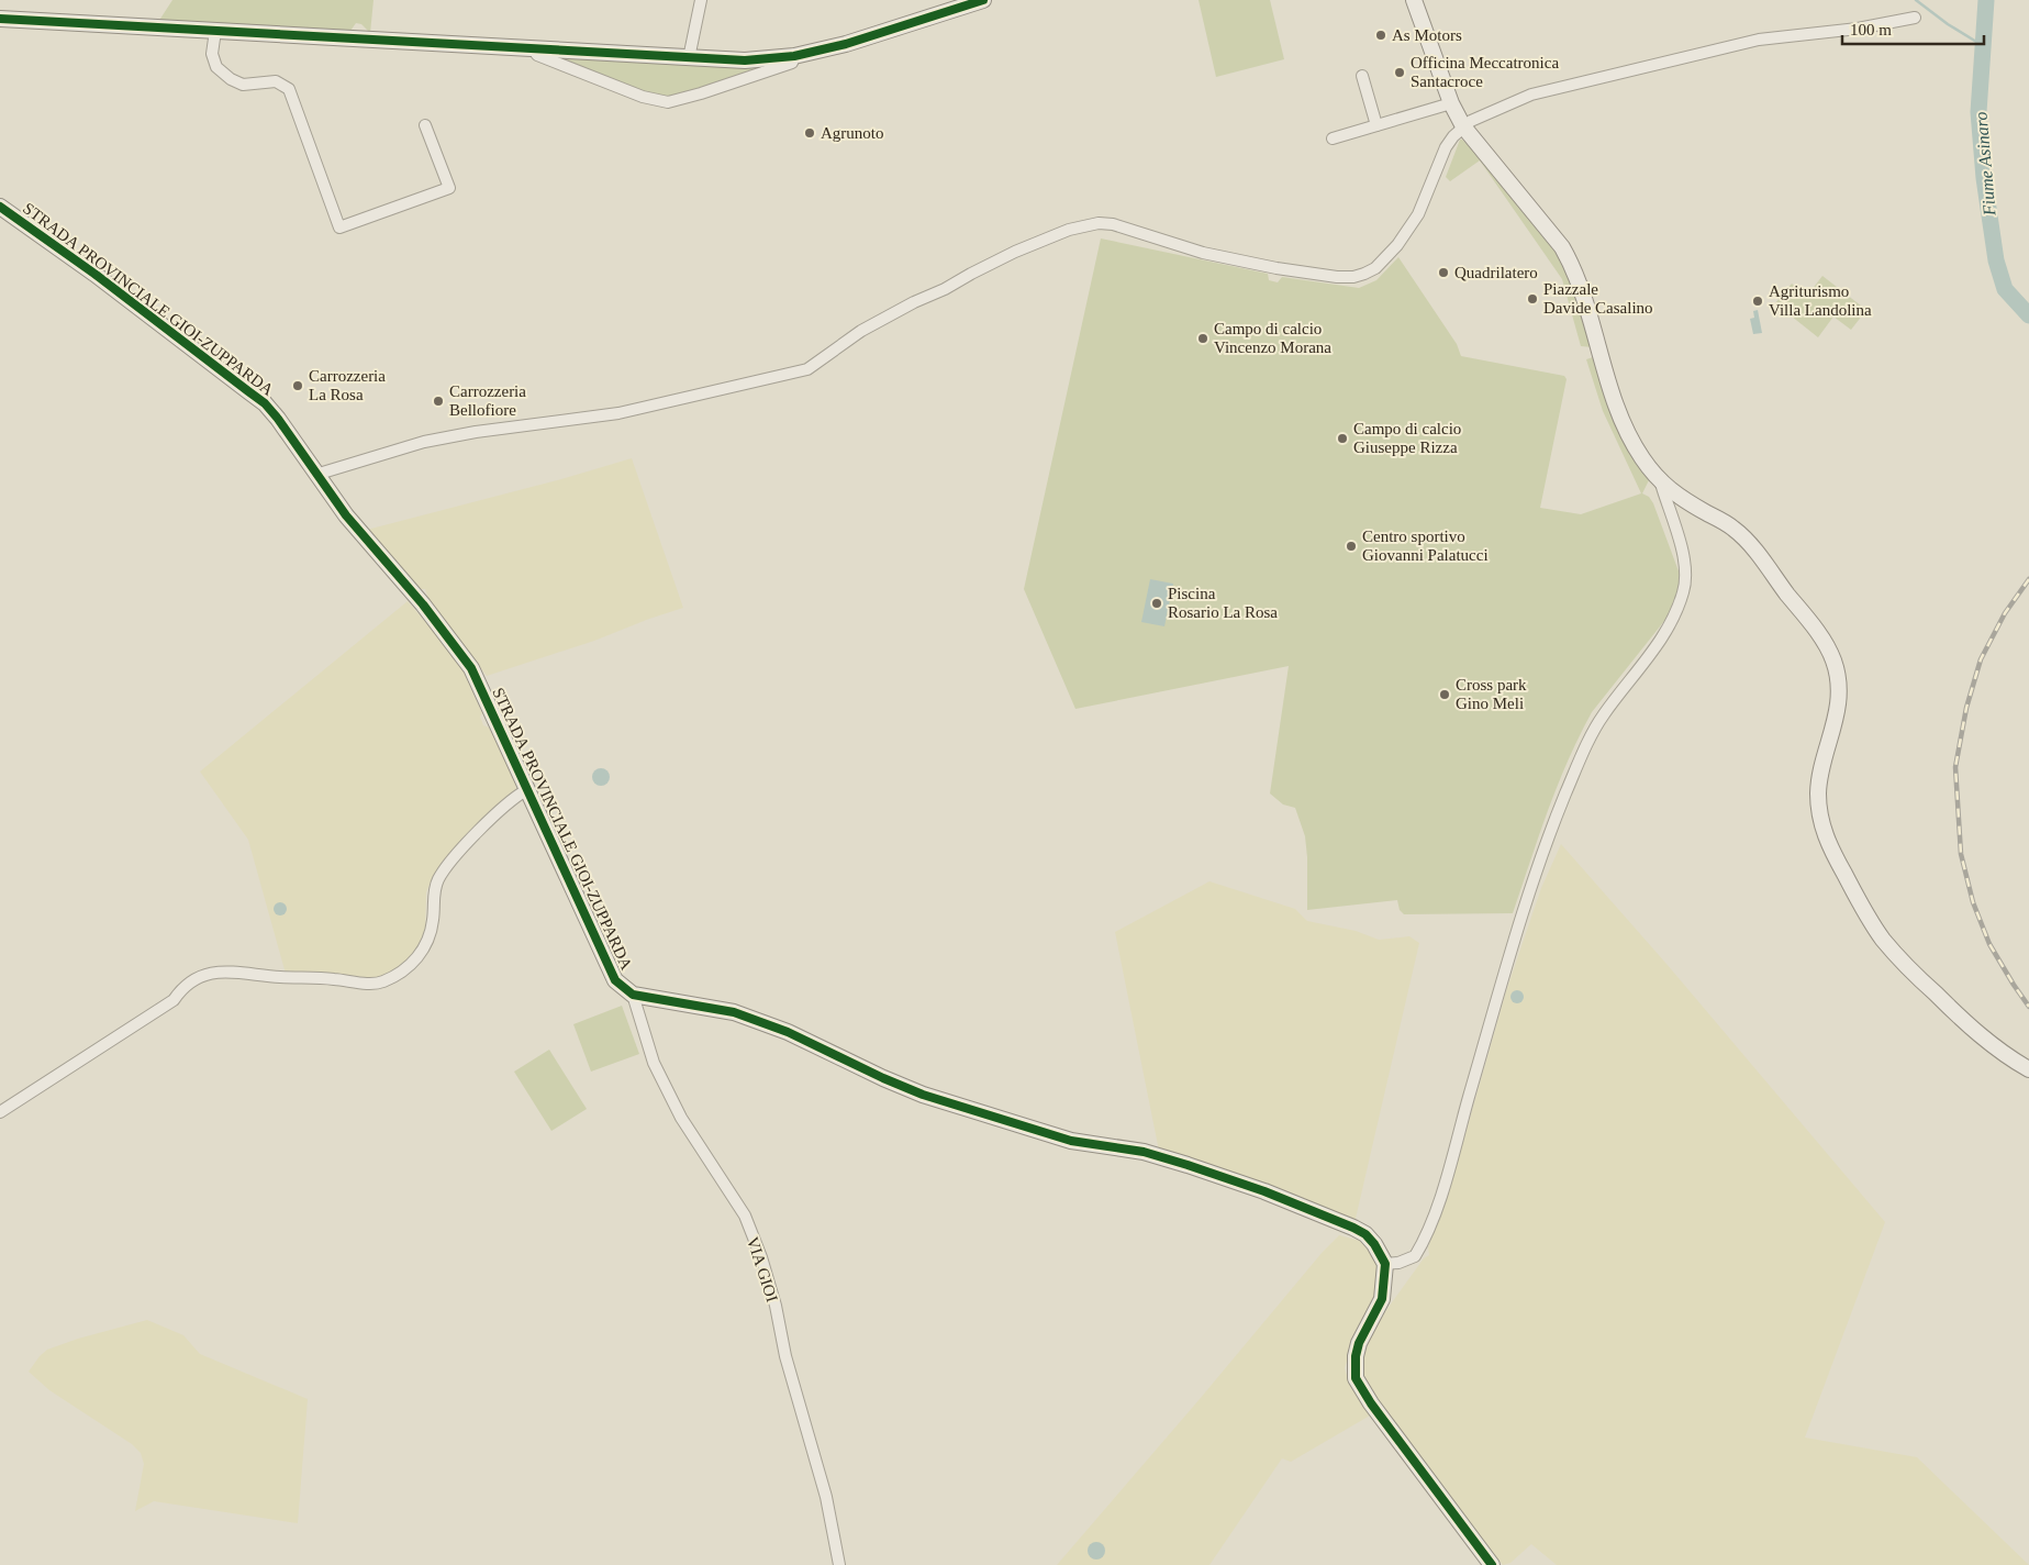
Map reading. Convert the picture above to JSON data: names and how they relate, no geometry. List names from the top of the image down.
{
  "streets": {
    "main road": ["STRADA PROVINCIALE GIOI-ZUPPARDA"],
    "street": ["VIA GIOI"]
  },
  "crossings": [
    ["STRADA PROVINCIALE GIOI-ZUPPARDA", "VIA GIOI"]
  ],
  "water": ["Fiume Asinaro"],
  "places": [
    "As Motors",
    "Officina Meccatronica Santacroce",
    "Agrunoto",
    "Quadrilatero",
    "Piazzale Davide Casalino",
    "Agriturismo Villa Landolina",
    "Campo di calcio Vincenzo Morana",
    "Carrozzeria La Rosa",
    "Carrozzeria Bellofiore",
    "Campo di calcio Giuseppe Rizza",
    "Centro sportivo Giovanni Palatucci",
    "Piscina Rosario La Rosa",
    "Cross park Gino Meli"
  ],
  "scale_bar": "100 m"
}
